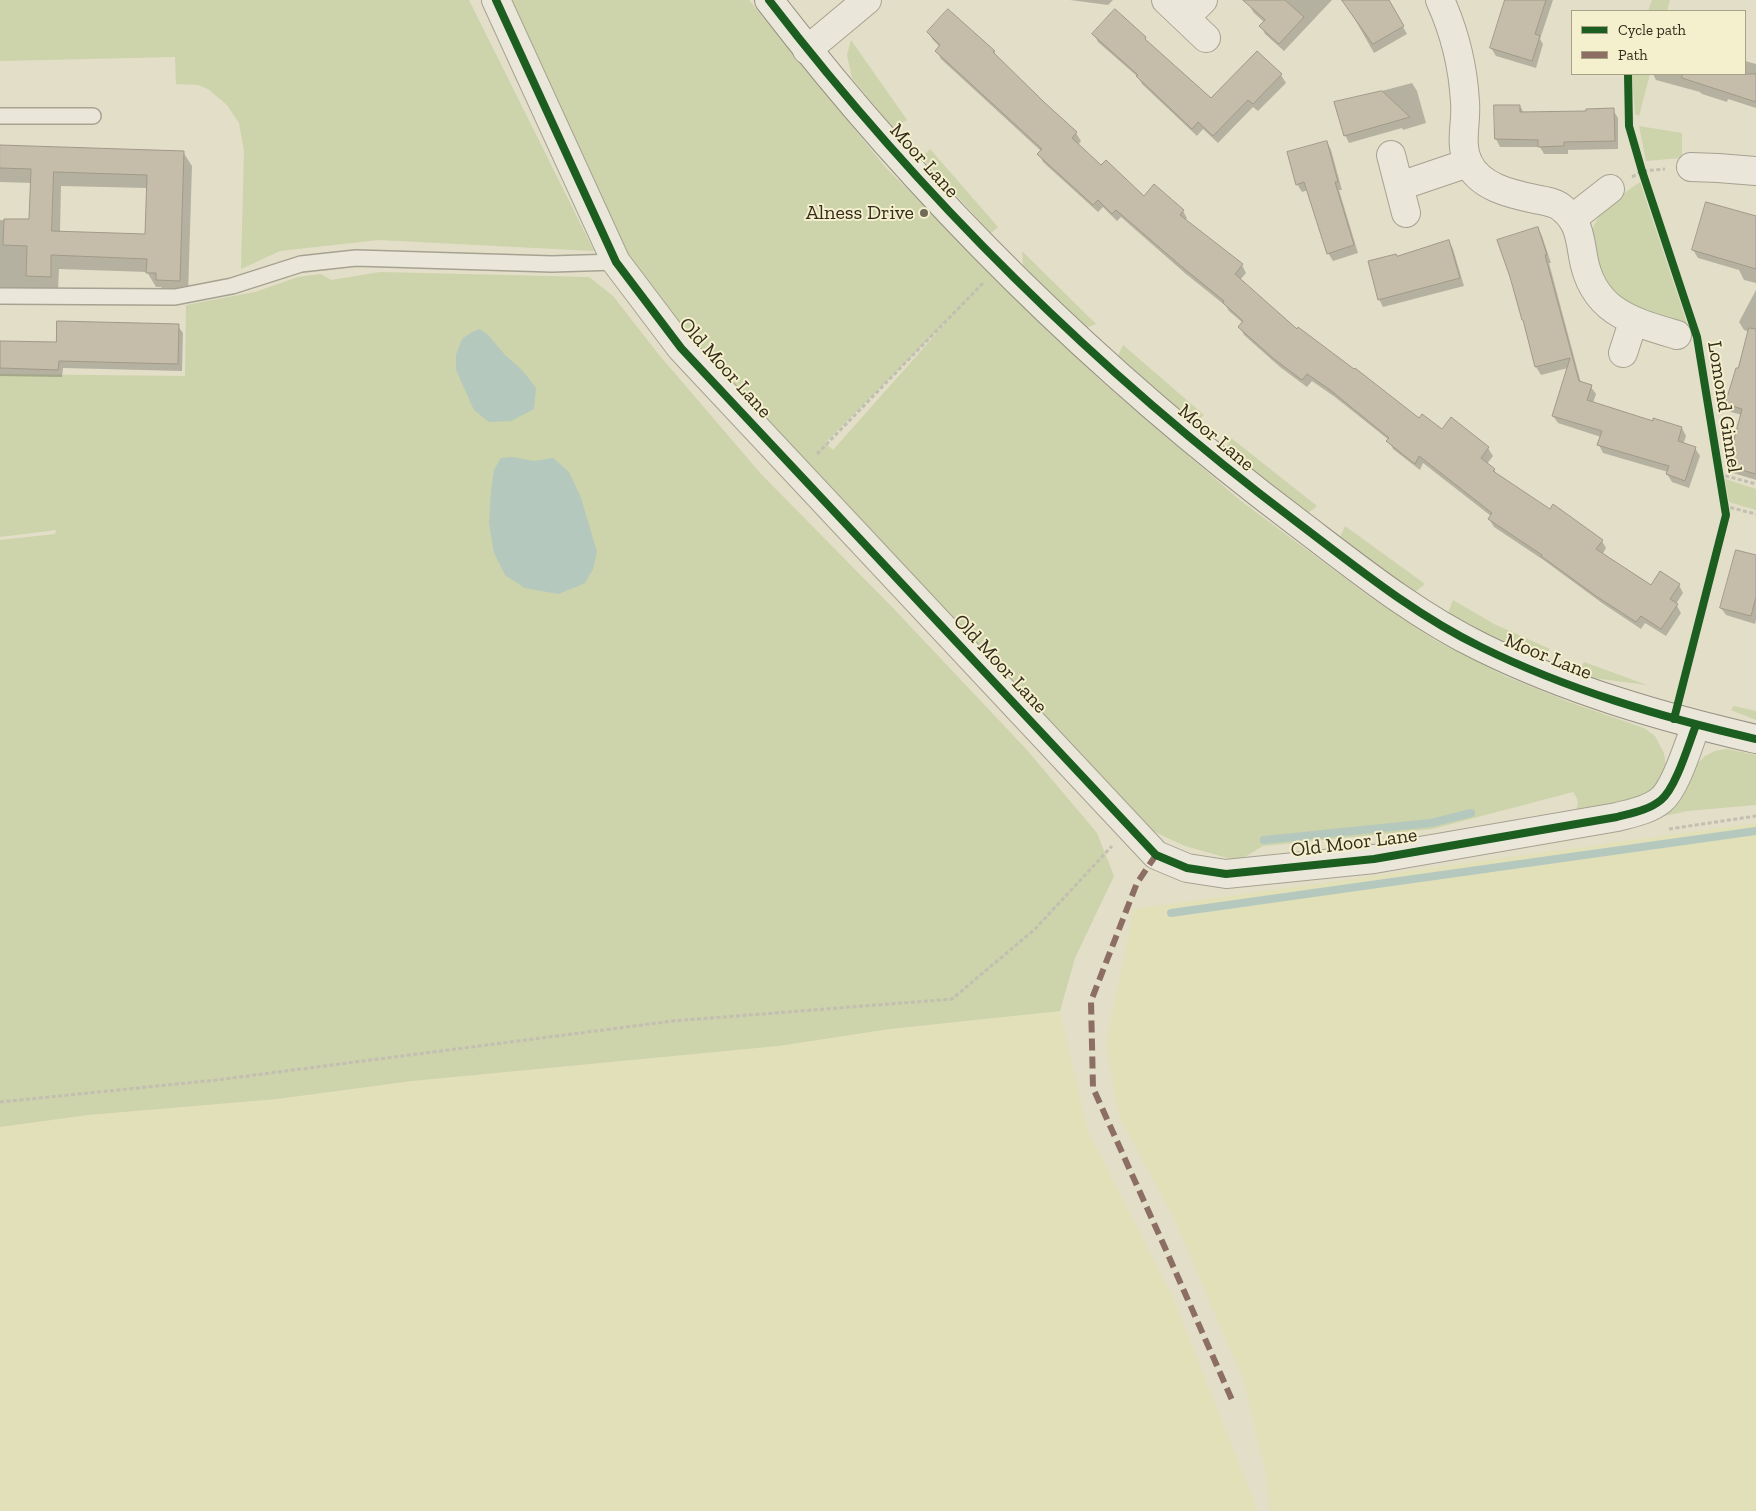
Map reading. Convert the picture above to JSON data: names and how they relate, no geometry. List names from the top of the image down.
{
  "streets": {
    "street": ["Moor Lane", "Old Moor Lane"],
    "cycle path": ["Lomond Ginnel"]
  },
  "crossings": [
    ["Moor Lane", "Old Moor Lane"]
  ],
  "places": ["Alness Drive"],
  "legend": ["Cycle path", "Path"]
}
